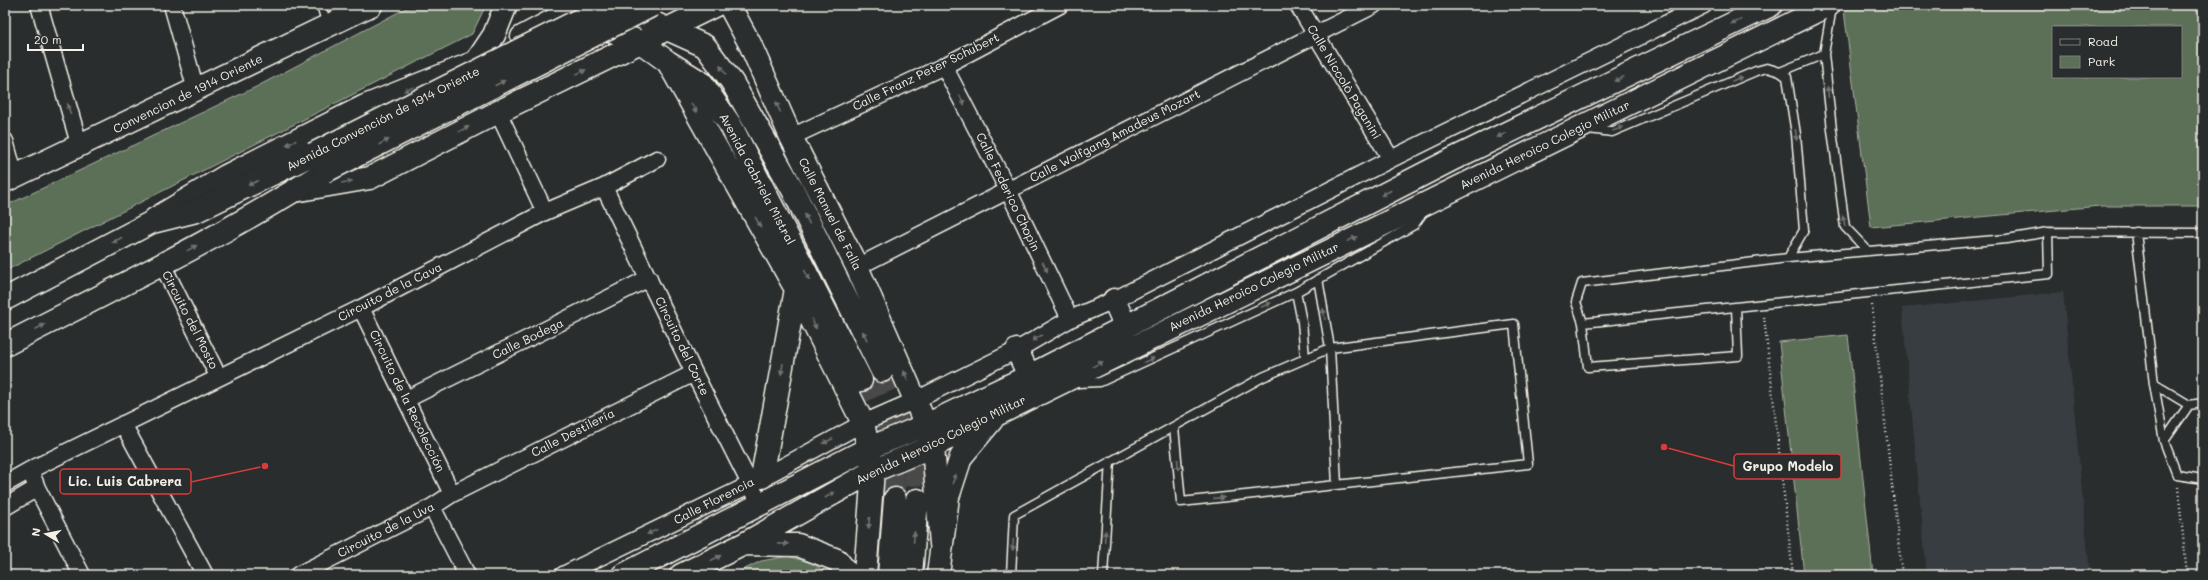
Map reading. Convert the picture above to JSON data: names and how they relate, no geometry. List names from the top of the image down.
{
  "streets": {
    "street": [
      "Calle Franz Peter Schubert",
      "Calle Niccolò Paganini",
      "Convencion de 1914 Oriente",
      "Avenida Convención de 1914 Oriente",
      "Calle Wolfgang Amadeus Mozart",
      "Avenida Heroico Colegio Militar",
      "Avenida Gabriela Mistral",
      "Calle Federico Chopin",
      "Calle Manuel de Falla",
      "Circuito de la Cava",
      "Circuito del Mosto",
      "Calle Bodega",
      "Circuito del Corte",
      "Circuito de la Recolección",
      "Calle Destilería",
      "Calle Florencia",
      "Circuito de la Uva"
    ]
  },
  "crossings": [
    ["Calle Franz Peter Schubert", "Calle Federico Chopin"],
    ["Calle Franz Peter Schubert", "Calle Manuel de Falla"],
    ["Calle Niccolò Paganini", "Calle Wolfgang Amadeus Mozart"],
    ["Avenida Convención de 1914 Oriente", "Avenida Gabriela Mistral"],
    ["Avenida Convención de 1914 Oriente", "Circuito del Mosto"],
    ["Calle Wolfgang Amadeus Mozart", "Calle Federico Chopin"],
    ["Calle Wolfgang Amadeus Mozart", "Calle Manuel de Falla"],
    ["Avenida Heroico Colegio Militar", "Calle Manuel de Falla"],
    ["Avenida Heroico Colegio Militar", "Circuito del Corte"],
    ["Calle Manuel de Falla", "Calle Florencia"],
    ["Circuito de la Cava", "Circuito del Mosto"],
    ["Circuito de la Cava", "Circuito del Corte"],
    ["Circuito de la Cava", "Circuito de la Recolección"],
    ["Calle Bodega", "Circuito del Corte"],
    ["Calle Bodega", "Circuito de la Recolección"],
    ["Circuito del Corte", "Calle Destilería"],
    ["Circuito del Corte", "Calle Florencia"],
    ["Circuito de la Recolección", "Calle Destilería"],
    ["Circuito de la Recolección", "Circuito de la Uva"],
    ["Calle Destilería", "Circuito de la Uva"]
  ],
  "one_way": ["Calle Federico Chopin", "Calle Florencia"],
  "places": ["Grupo Modelo", "Lic. Luis Cabrera"],
  "legend": ["Road", "Park"],
  "scale_bar": "20 m",
  "north": "left"
}
